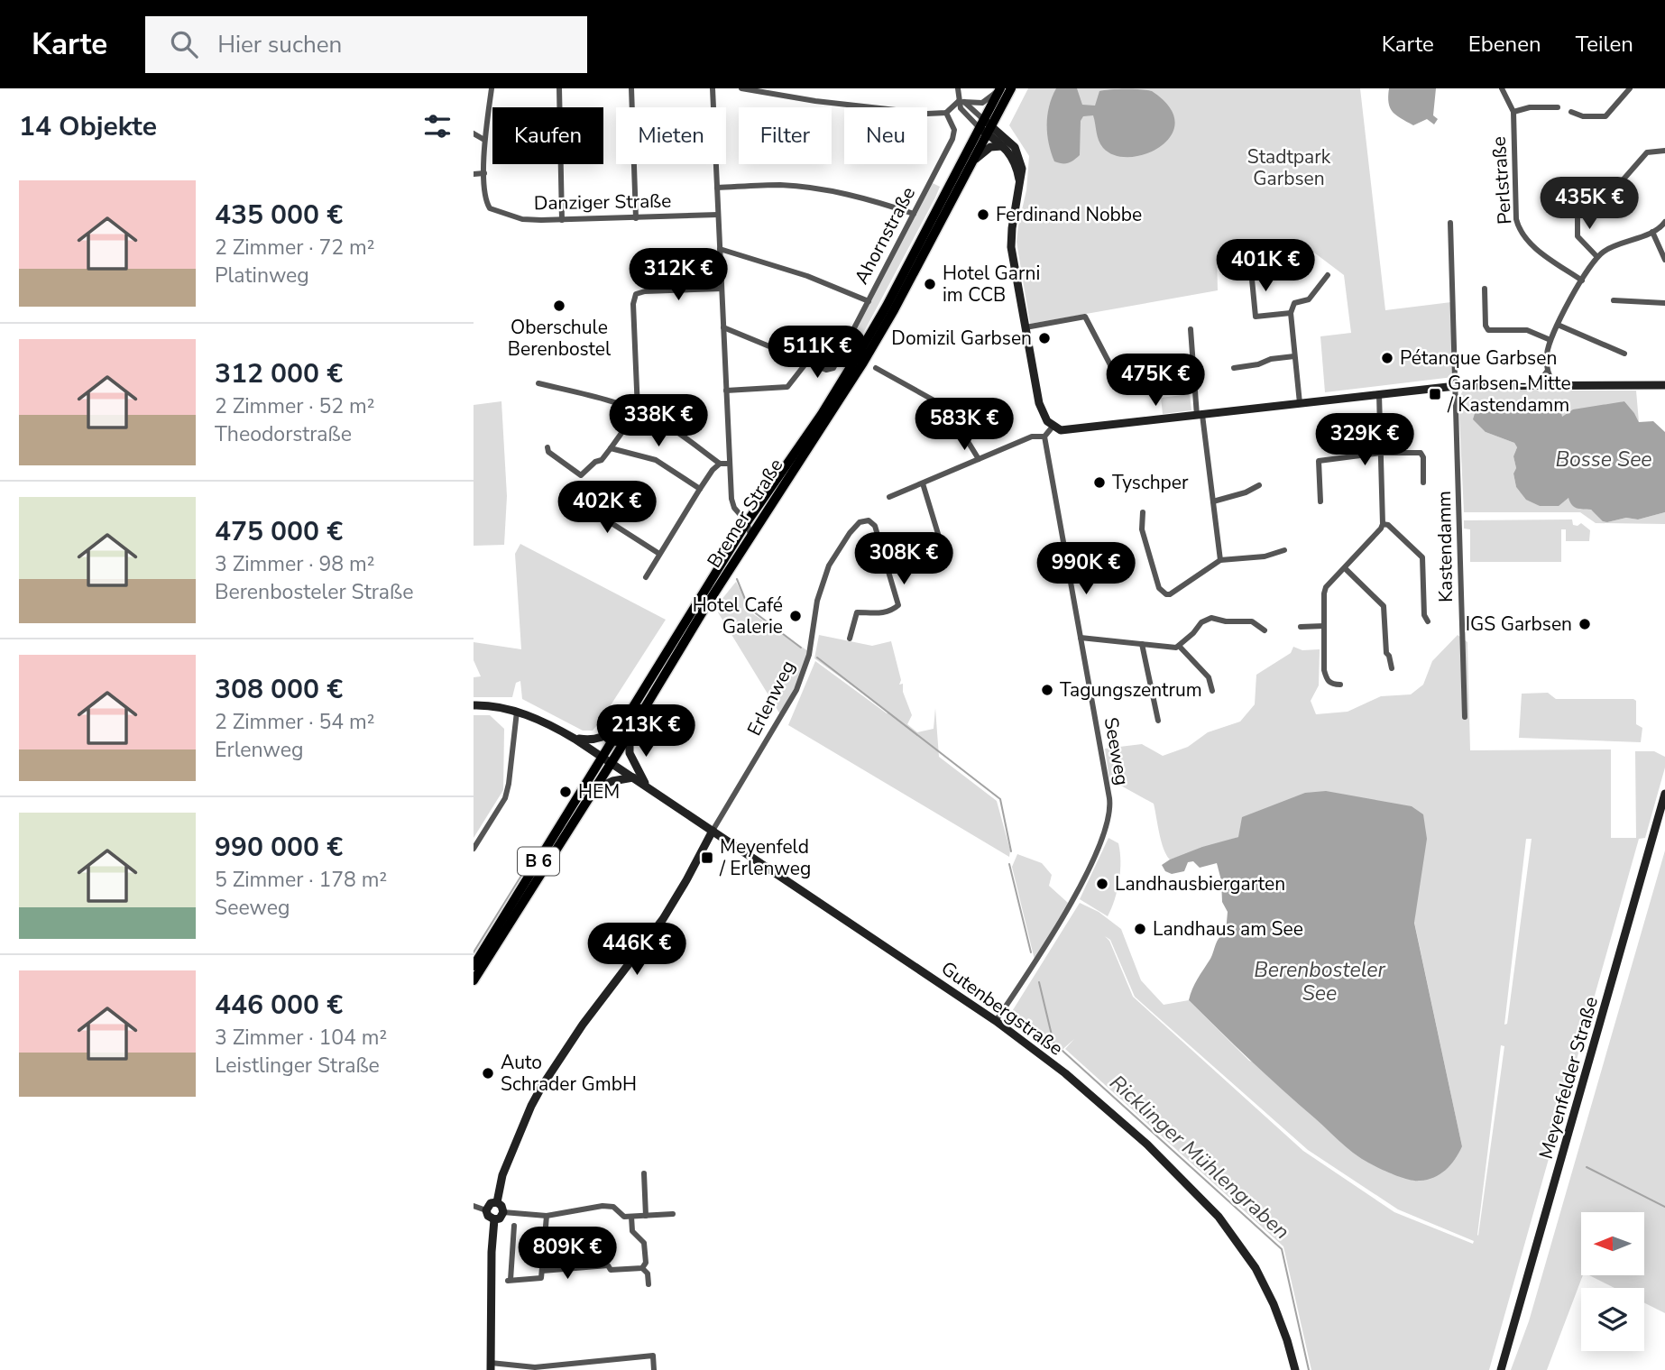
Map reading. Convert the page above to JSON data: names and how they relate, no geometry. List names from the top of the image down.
{
  "streets": {
    "main road": ["Bremer Straße", "B 6"],
    "street": [
      "Perlstraße",
      "Danziger Straße",
      "Ahornstraße",
      "Kastendamm",
      "Erlenweg",
      "Seeweg",
      "Gutenbergstraße",
      "Meyenfelder Straße"
    ]
  },
  "crossings": [
    ["Bremer Straße", "Gutenbergstraße"],
    ["Erlenweg", "Gutenbergstraße"],
    ["Seeweg", "Gutenbergstraße"]
  ],
  "water": ["Bosse See", "Berenbosteler See", "Ricklinger Mühlengraben"],
  "parks": ["Stadtpark Garbsen"],
  "places": {
    "other": [
      "Ferdinand Nobbe",
      "Hotel Garni im CCB",
      "Oberschule Berenbostel",
      "Domizil Garbsen",
      "Pétanque Garbsen",
      "Tyschper",
      "Hotel Café Galerie",
      "IGS Garbsen",
      "Tagungszentrum",
      "HEM",
      "Landhausbiergarten",
      "Landhaus am See",
      "Auto Schrader GmbH"
    ],
    "transit": ["Garbsen-Mitte / Kastendamm", "Meyenfeld / Erlenweg"]
  },
  "north": "left",
  "page": {
    "header": "Karte",
    "search": "Hier suchen",
    "nav": ["Karte", "Ebenen", "Teilen"],
    "heading": "14 Objekte",
    "chip": [
      "Kaufen",
      "Mieten",
      "Filter",
      "Neu"
    ],
    "list": [
      {
        "name": "435 000 €",
        "note": "2 Zimmer · 72 m² · Platinweg"
      },
      {
        "name": "312 000 €",
        "note": "2 Zimmer · 52 m² · Theodorstraße"
      },
      {
        "name": "475 000 €",
        "note": "3 Zimmer · 98 m² · Berenbosteler Straße"
      },
      {
        "name": "308 000 €",
        "note": "2 Zimmer · 54 m² · Erlenweg"
      },
      {
        "name": "990 000 €",
        "note": "5 Zimmer · 178 m² · Seeweg"
      },
      {
        "name": "446 000 €",
        "note": "3 Zimmer · 104 m² · Leistlinger Straße"
      }
    ],
    "price": [
      "435K €",
      "401K €",
      "312K €",
      "511K €",
      "475K €",
      "338K €",
      "583K €",
      "329K €",
      "402K €",
      "308K €",
      "990K €",
      "213K €",
      "446K €",
      "809K €"
    ]
  }
}
